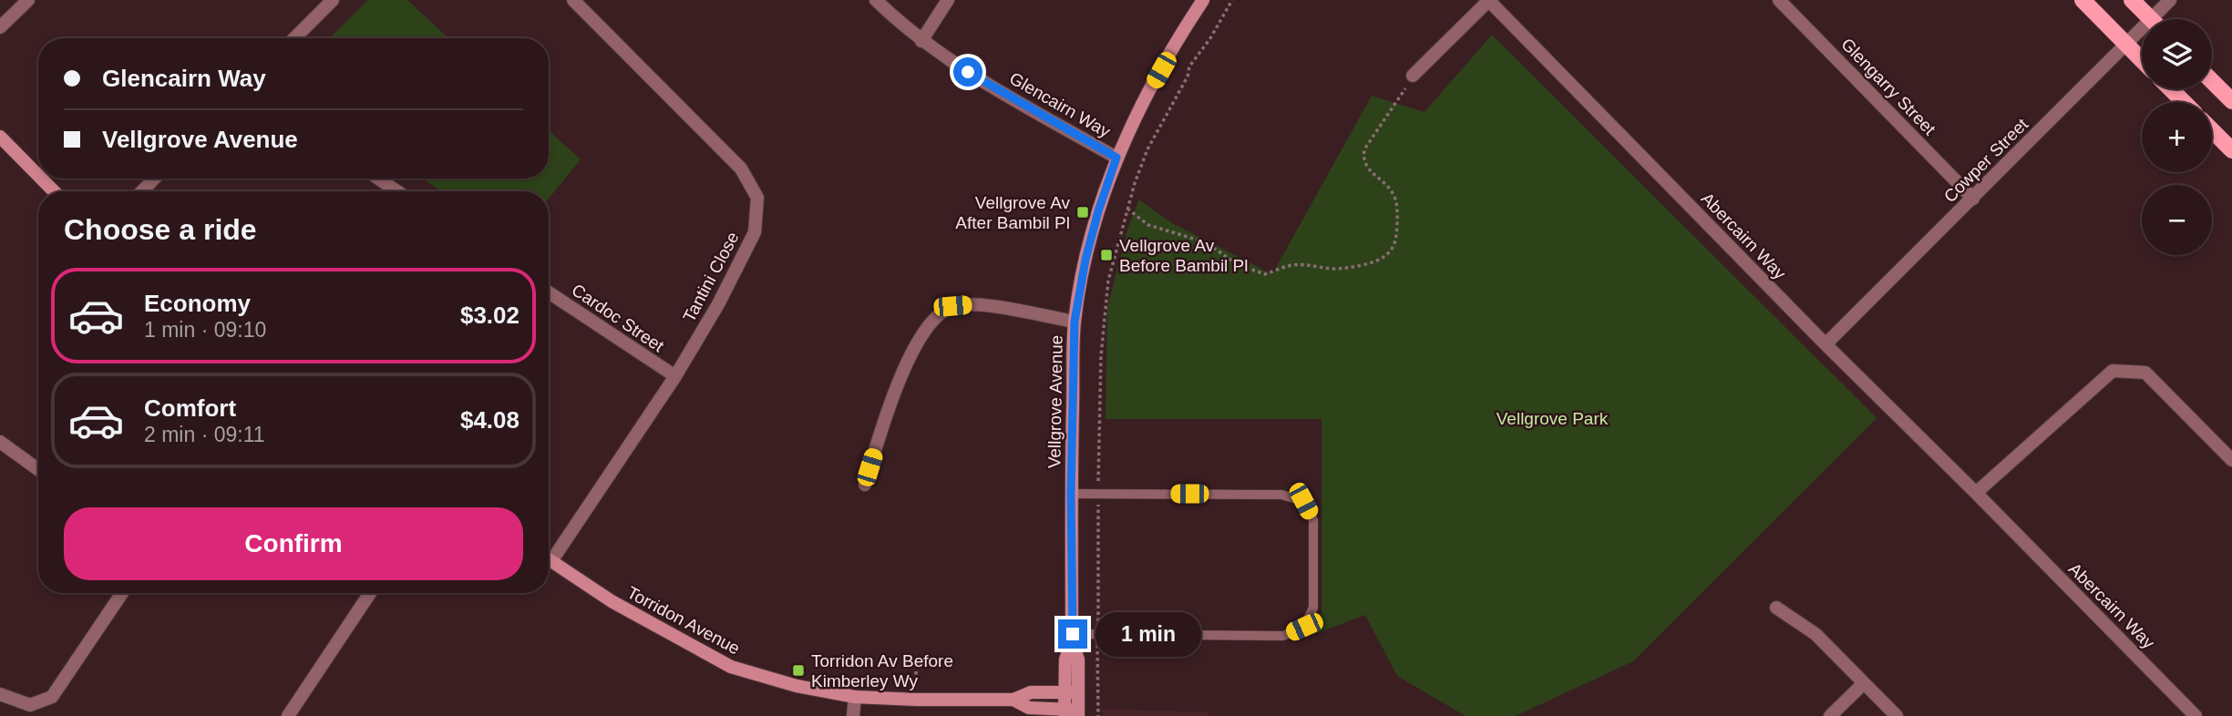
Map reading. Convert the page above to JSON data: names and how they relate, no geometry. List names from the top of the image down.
{
  "streets": {
    "street": [
      "Glengarry Street",
      "Glencairn Way",
      "Cowper Street",
      "Abercairn Way",
      "Tantini Close",
      "Cardoc Street",
      "Vellgrove Avenue",
      "Torridon Avenue"
    ]
  },
  "crossings": [
    ["Glengarry Street", "Cowper Street"],
    ["Glencairn Way", "Vellgrove Avenue"],
    ["Cowper Street", "Abercairn Way"],
    ["Tantini Close", "Cardoc Street"],
    ["Vellgrove Avenue", "Torridon Avenue"]
  ],
  "parks": ["Vellgrove Park"],
  "places": {
    "transit": ["Vellgrove Av After Bambil Pl", "Vellgrove Av Before Bambil Pl", "Torridon Av Before Kimberley Wy"]
  },
  "page": {
    "map_buttons": ["+", "−"],
    "banner": ["Glencairn Way", "Vellgrove Avenue"],
    "heading": "Choose a ride",
    "list": [
      {
        "name": "Economy",
        "note": "1 min · 09:10",
        "value": "$3.02"
      },
      {
        "name": "Comfort",
        "note": "2 min · 09:11",
        "value": "$4.08"
      }
    ],
    "buttons": "Confirm",
    "bubble": "1 min"
  }
}
